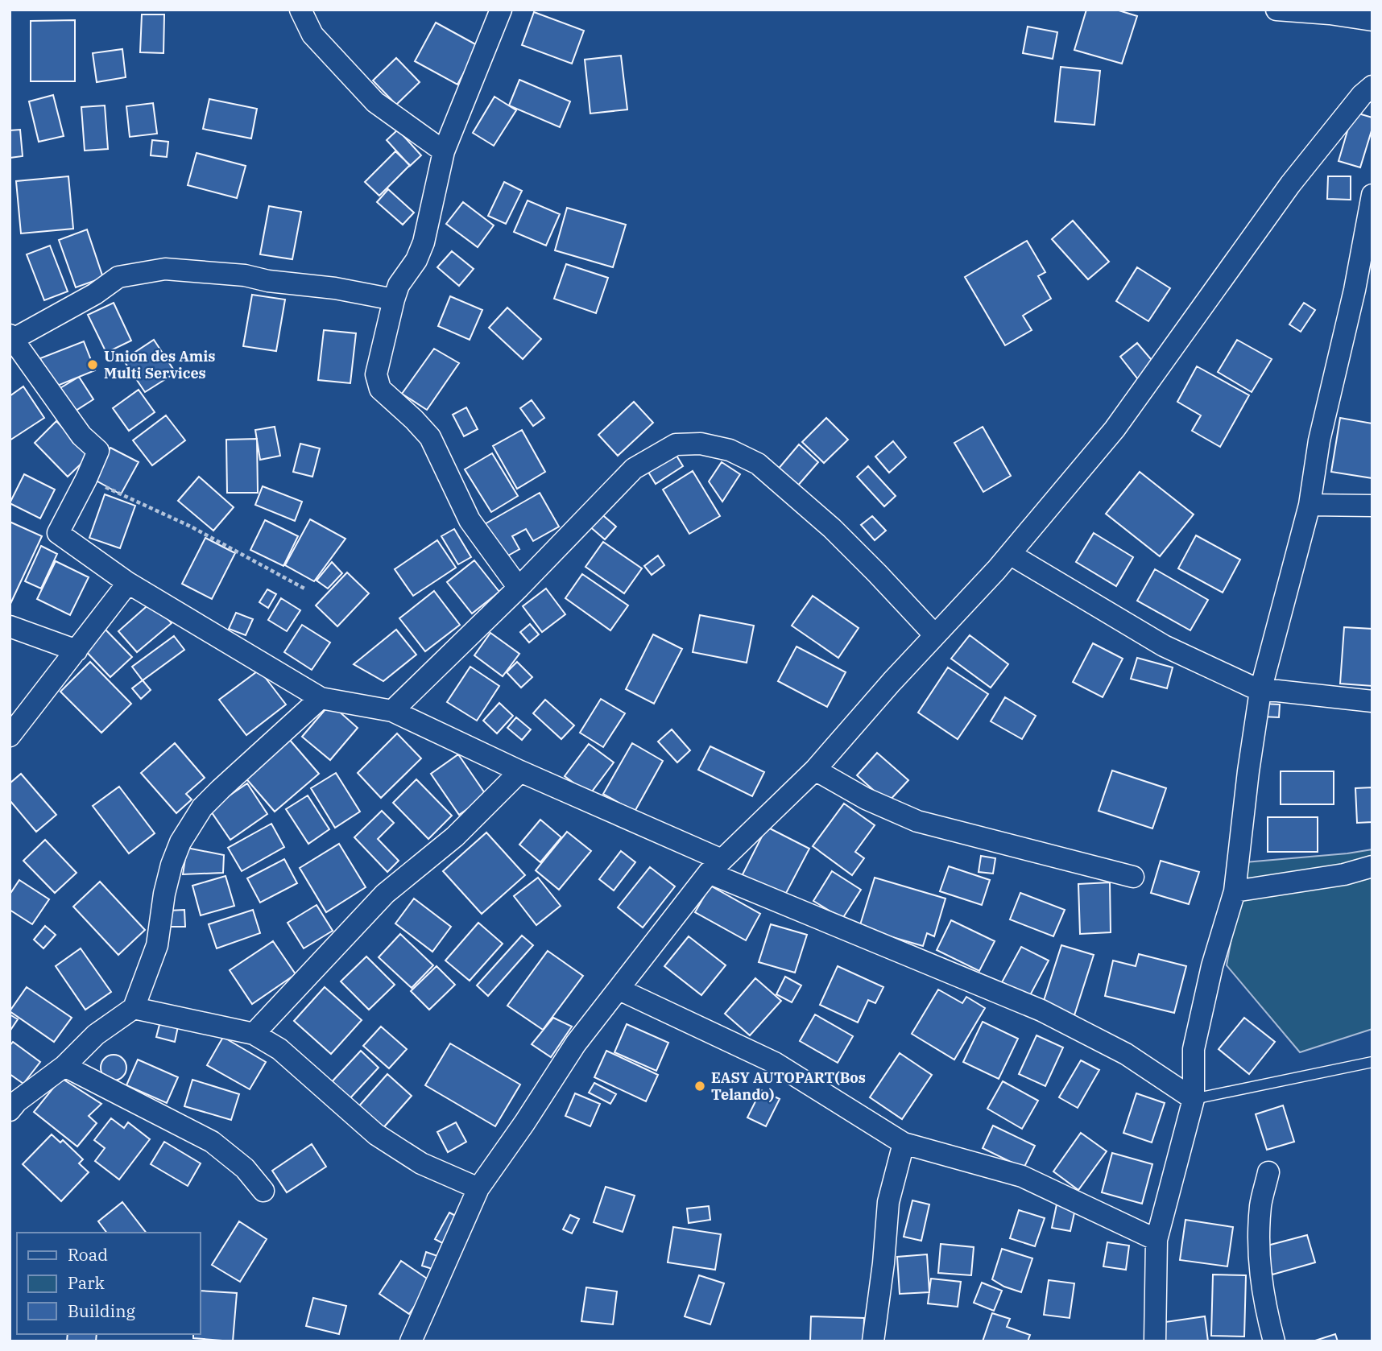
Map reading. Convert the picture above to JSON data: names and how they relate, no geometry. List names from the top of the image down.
{
  "places": ["Union des Amis Multi Services", "EASY AUTOPART(Bos Telando)"],
  "legend": ["Road", "Park", "Building"]
}
